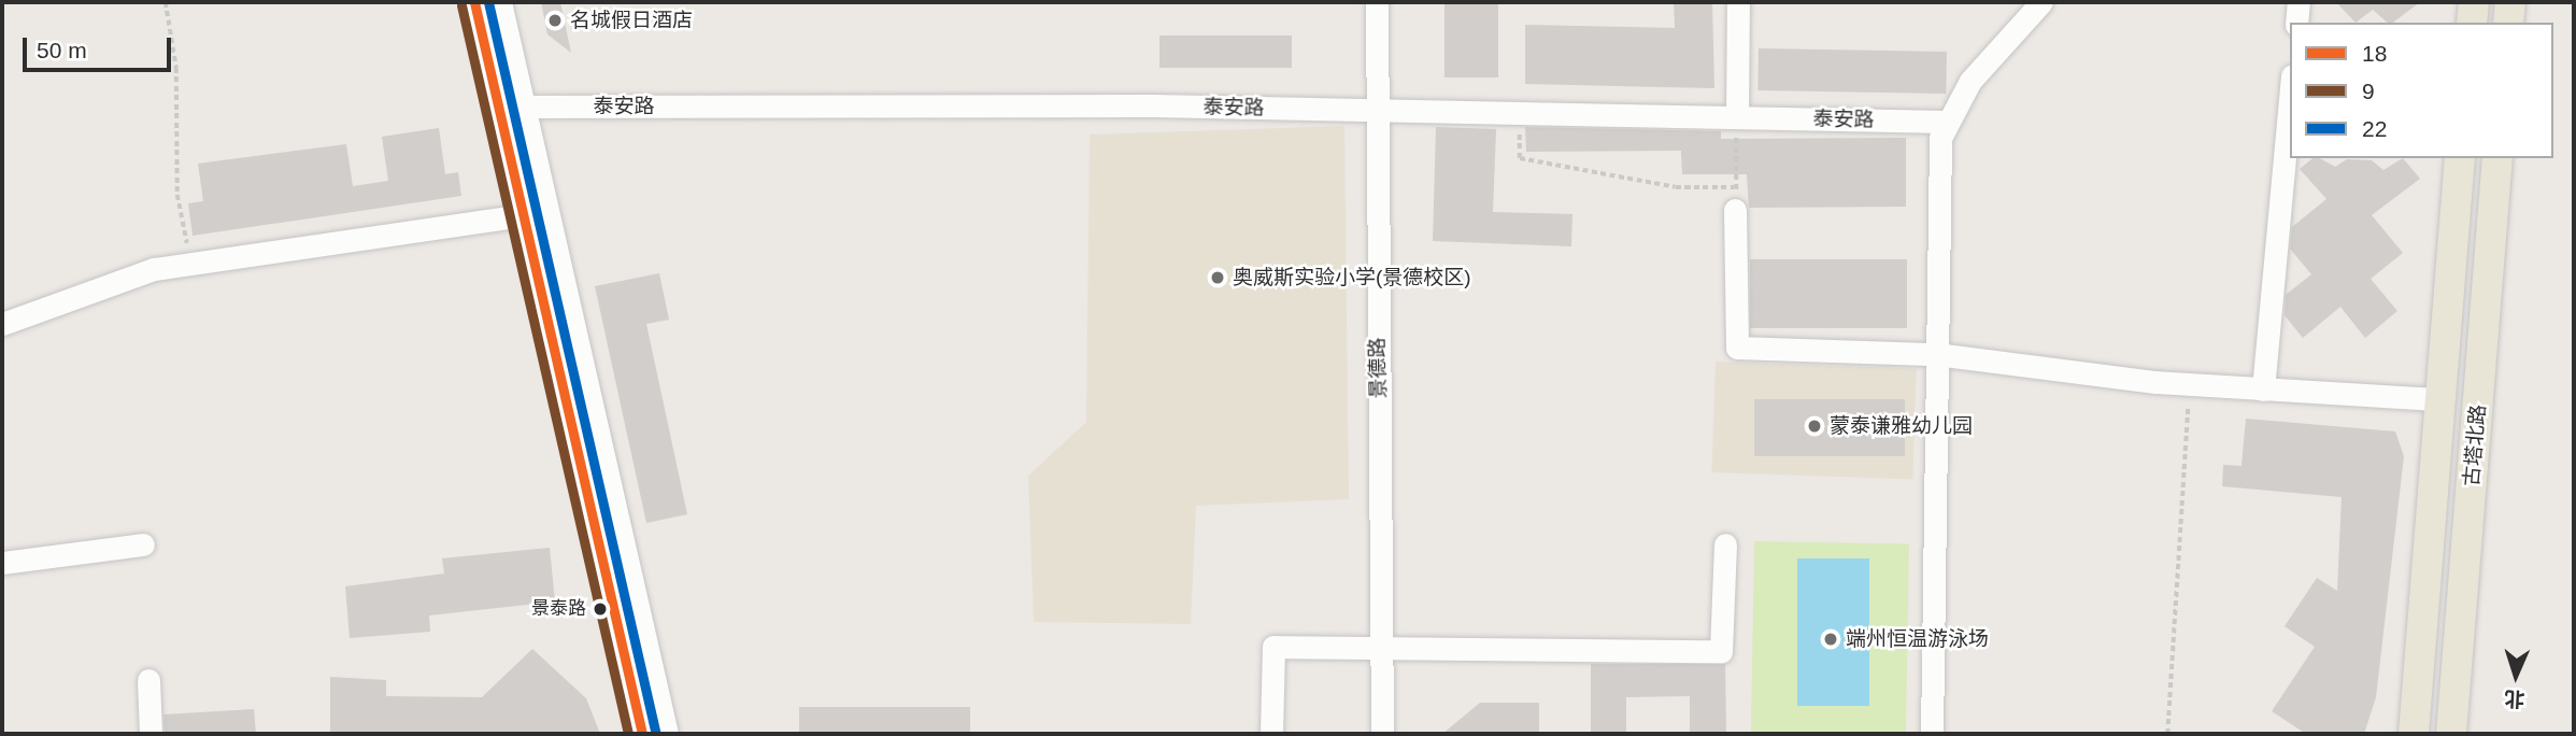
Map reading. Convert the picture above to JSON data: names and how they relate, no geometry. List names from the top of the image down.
{
  "streets": {
    "main road": ["古塔北路"],
    "street": ["泰安路", "景德路"]
  },
  "crossings": [
    ["泰安路", "景德路"]
  ],
  "places": [
    "名城假日酒店",
    "奥威斯实验小学(景德校区)",
    "蒙泰谦雅幼儿园",
    "景泰路",
    "端州恒温游泳场"
  ],
  "lines": ["transit line 18", "transit line 22", "transit line 9"],
  "legend": ["18", "9", "22"],
  "scale_bar": "50 m",
  "north": "bottom"
}
